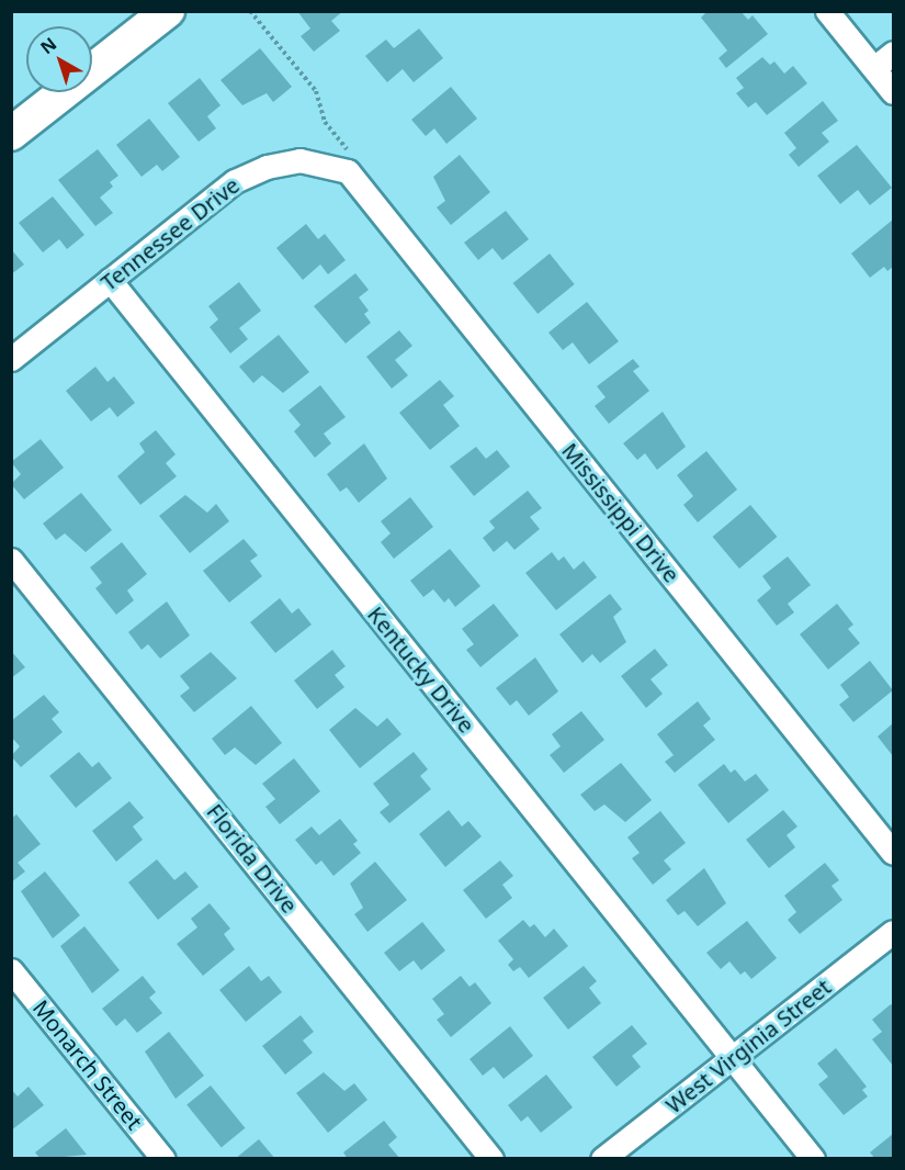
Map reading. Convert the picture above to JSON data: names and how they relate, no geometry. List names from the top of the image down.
{
  "streets": {
    "street": [
      "Tennessee Drive",
      "Mississippi Drive",
      "Kentucky Drive",
      "Florida Drive",
      "West Virginia Street",
      "Monarch Street"
    ]
  },
  "crossings": [
    ["Tennessee Drive", "Mississippi Drive"],
    ["Tennessee Drive", "Kentucky Drive"],
    ["Kentucky Drive", "West Virginia Street"]
  ],
  "north": "top left"
}
